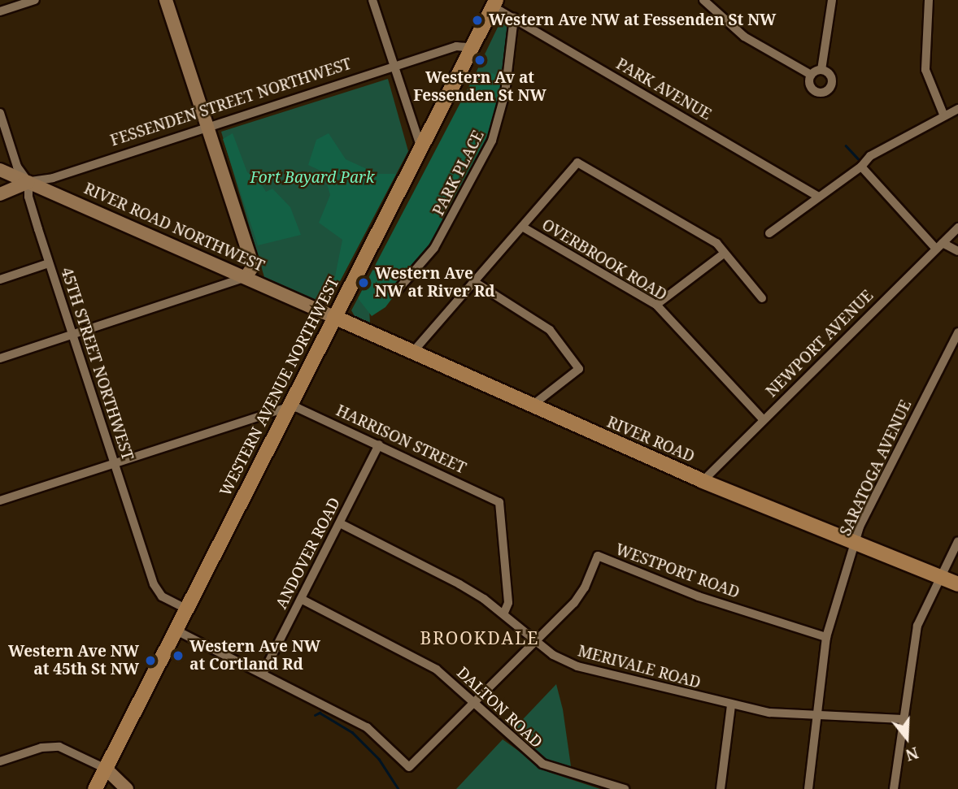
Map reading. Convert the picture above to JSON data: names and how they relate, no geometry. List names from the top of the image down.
{
  "streets": {
    "main road": [
      "FESSENDEN STREET NORTHWEST",
      "RIVER ROAD NORTHWEST",
      "WESTERN AVENUE NORTHWEST",
      "RIVER ROAD"
    ],
    "street": [
      "PARK AVENUE",
      "PARK PLACE",
      "OVERBROOK ROAD",
      "NEWPORT AVENUE",
      "45TH STREET NORTHWEST",
      "HARRISON STREET",
      "SARATOGA AVENUE",
      "ANDOVER ROAD",
      "WESTPORT ROAD",
      "MERIVALE ROAD",
      "DALTON ROAD"
    ]
  },
  "crossings": [
    ["PARK AVENUE", "PARK PLACE"],
    ["PARK AVENUE", "WESTERN AVENUE NORTHWEST"],
    ["FESSENDEN STREET NORTHWEST", "RIVER ROAD NORTHWEST"],
    ["FESSENDEN STREET NORTHWEST", "45TH STREET NORTHWEST"],
    ["FESSENDEN STREET NORTHWEST", "WESTERN AVENUE NORTHWEST"],
    ["RIVER ROAD NORTHWEST", "45TH STREET NORTHWEST"],
    ["RIVER ROAD NORTHWEST", "WESTERN AVENUE NORTHWEST"],
    ["RIVER ROAD NORTHWEST", "RIVER ROAD"],
    ["OVERBROOK ROAD", "NEWPORT AVENUE"],
    ["NEWPORT AVENUE", "RIVER ROAD"],
    ["45TH STREET NORTHWEST", "WESTERN AVENUE NORTHWEST"],
    ["WESTERN AVENUE NORTHWEST", "HARRISON STREET"],
    ["WESTERN AVENUE NORTHWEST", "RIVER ROAD"],
    ["HARRISON STREET", "ANDOVER ROAD"],
    ["HARRISON STREET", "MERIVALE ROAD"],
    ["RIVER ROAD", "SARATOGA AVENUE"],
    ["SARATOGA AVENUE", "WESTPORT ROAD"],
    ["SARATOGA AVENUE", "MERIVALE ROAD"],
    ["ANDOVER ROAD", "WESTPORT ROAD"],
    ["ANDOVER ROAD", "MERIVALE ROAD"],
    ["ANDOVER ROAD", "DALTON ROAD"],
    ["WESTPORT ROAD", "MERIVALE ROAD"],
    ["WESTPORT ROAD", "DALTON ROAD"]
  ],
  "districts": ["BROOKDALE"],
  "parks": ["Fort Bayard Park"],
  "places": [
    "Western Ave NW at Fessenden St NW",
    "Western Av at Fessenden St NW",
    "Western Ave NW at River Rd",
    "Western Ave NW at Cortland Rd",
    "Western Ave NW at 45th St NW"
  ],
  "north": "bottom"
}
